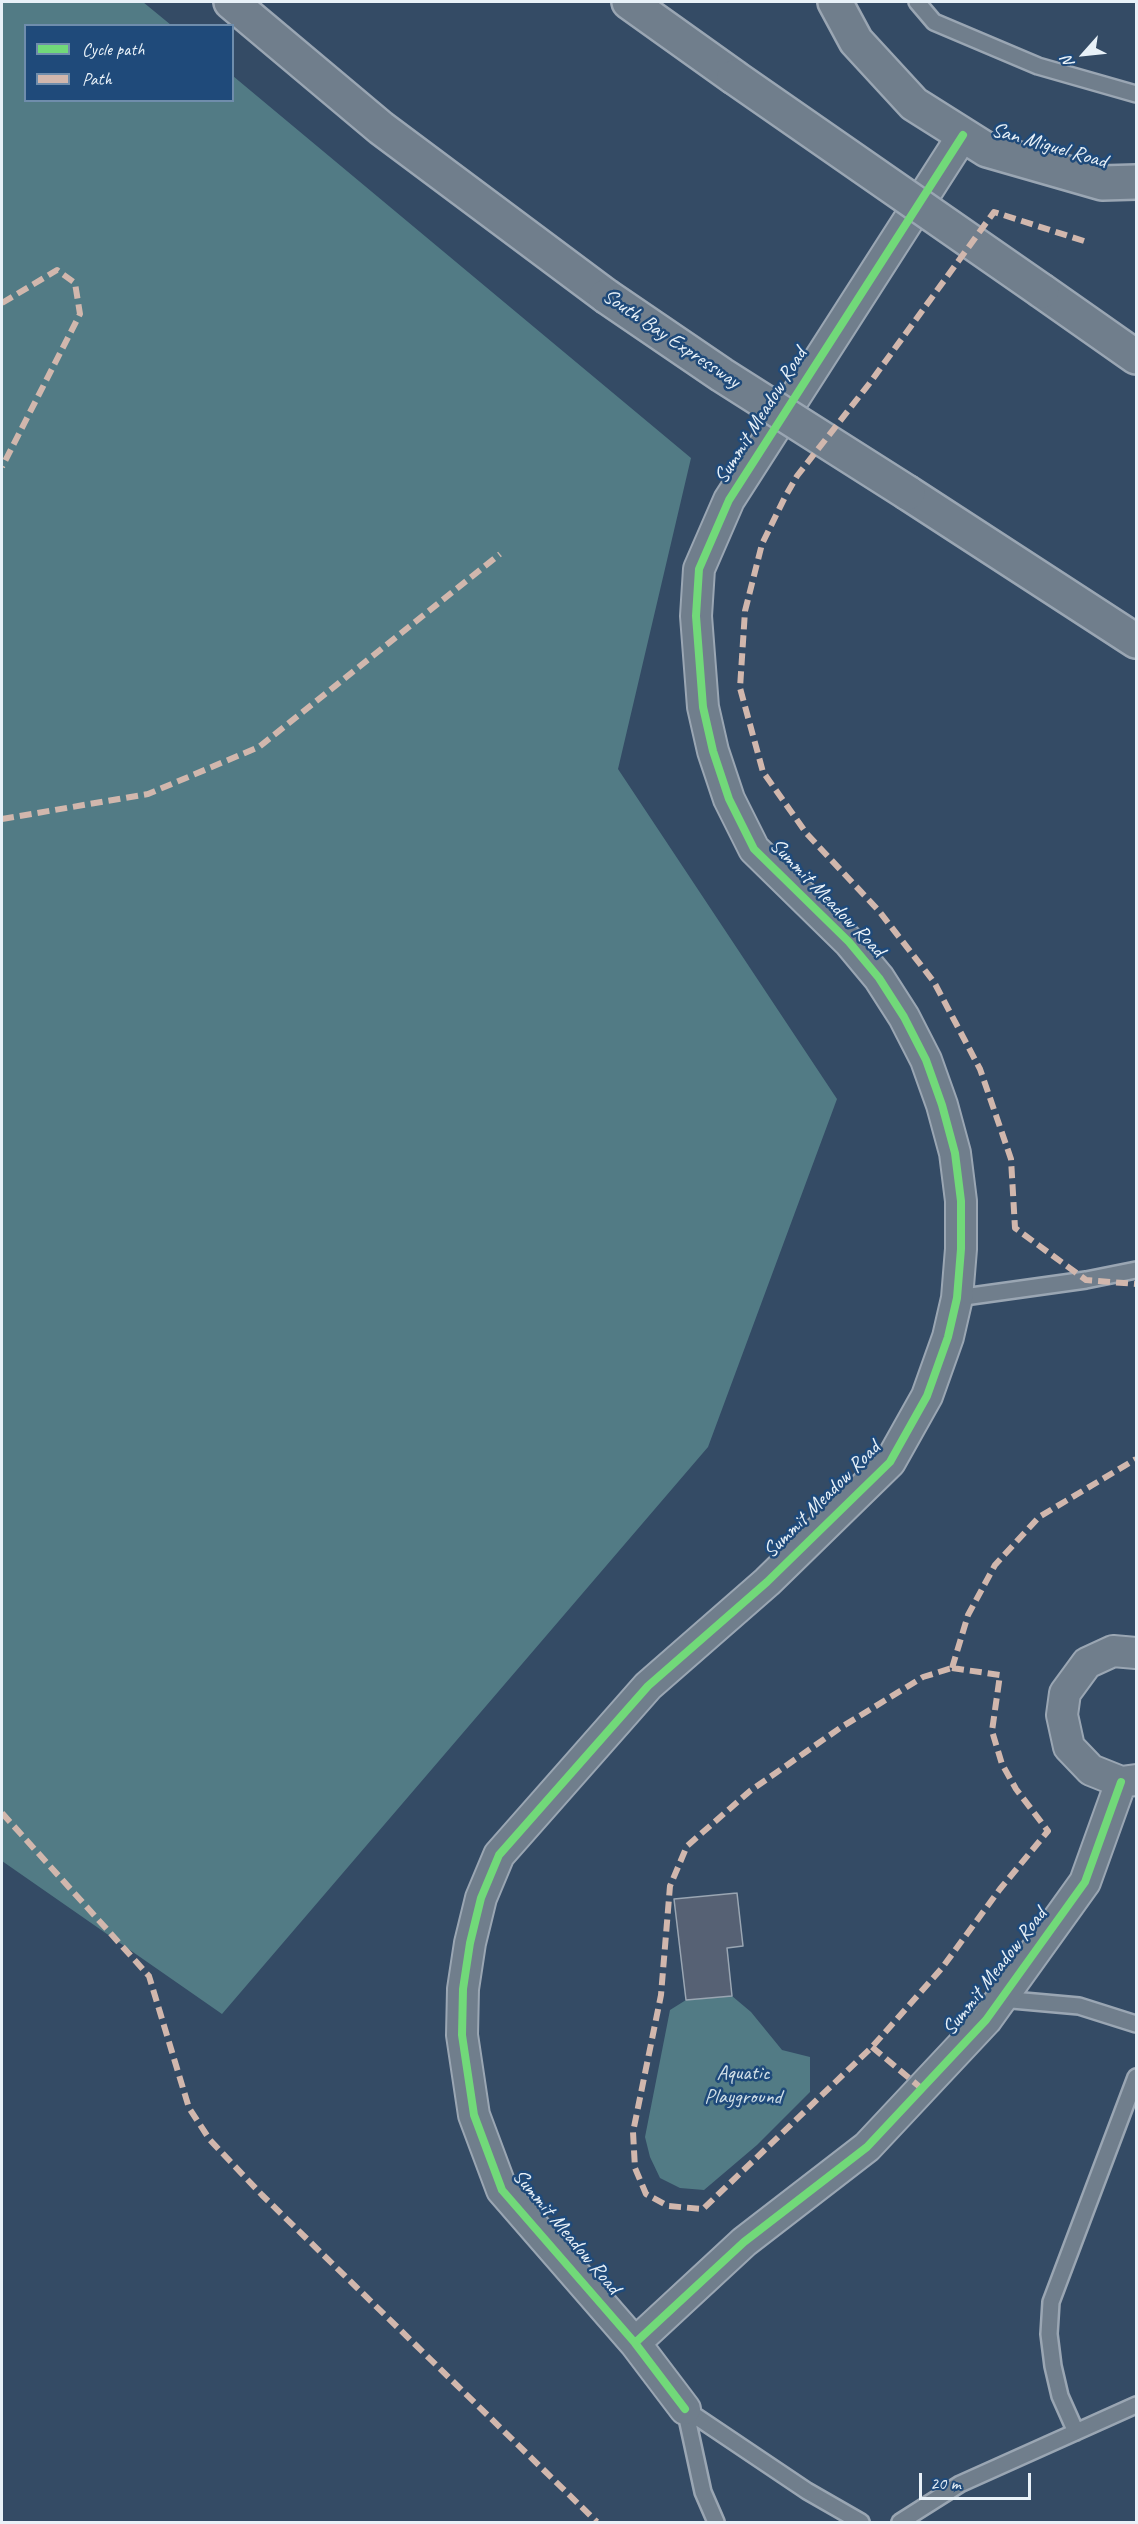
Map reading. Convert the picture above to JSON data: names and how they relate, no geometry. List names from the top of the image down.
{
  "streets": {
    "main road": ["San Miguel Road", "South Bay Expressway"],
    "street": ["Summit Meadow Road"]
  },
  "crossings": [
    ["San Miguel Road", "Summit Meadow Road"]
  ],
  "parks": ["Aquatic Playground"],
  "legend": ["Cycle path", "Path"],
  "scale_bar": "20 m",
  "north": "bottom left"
}
